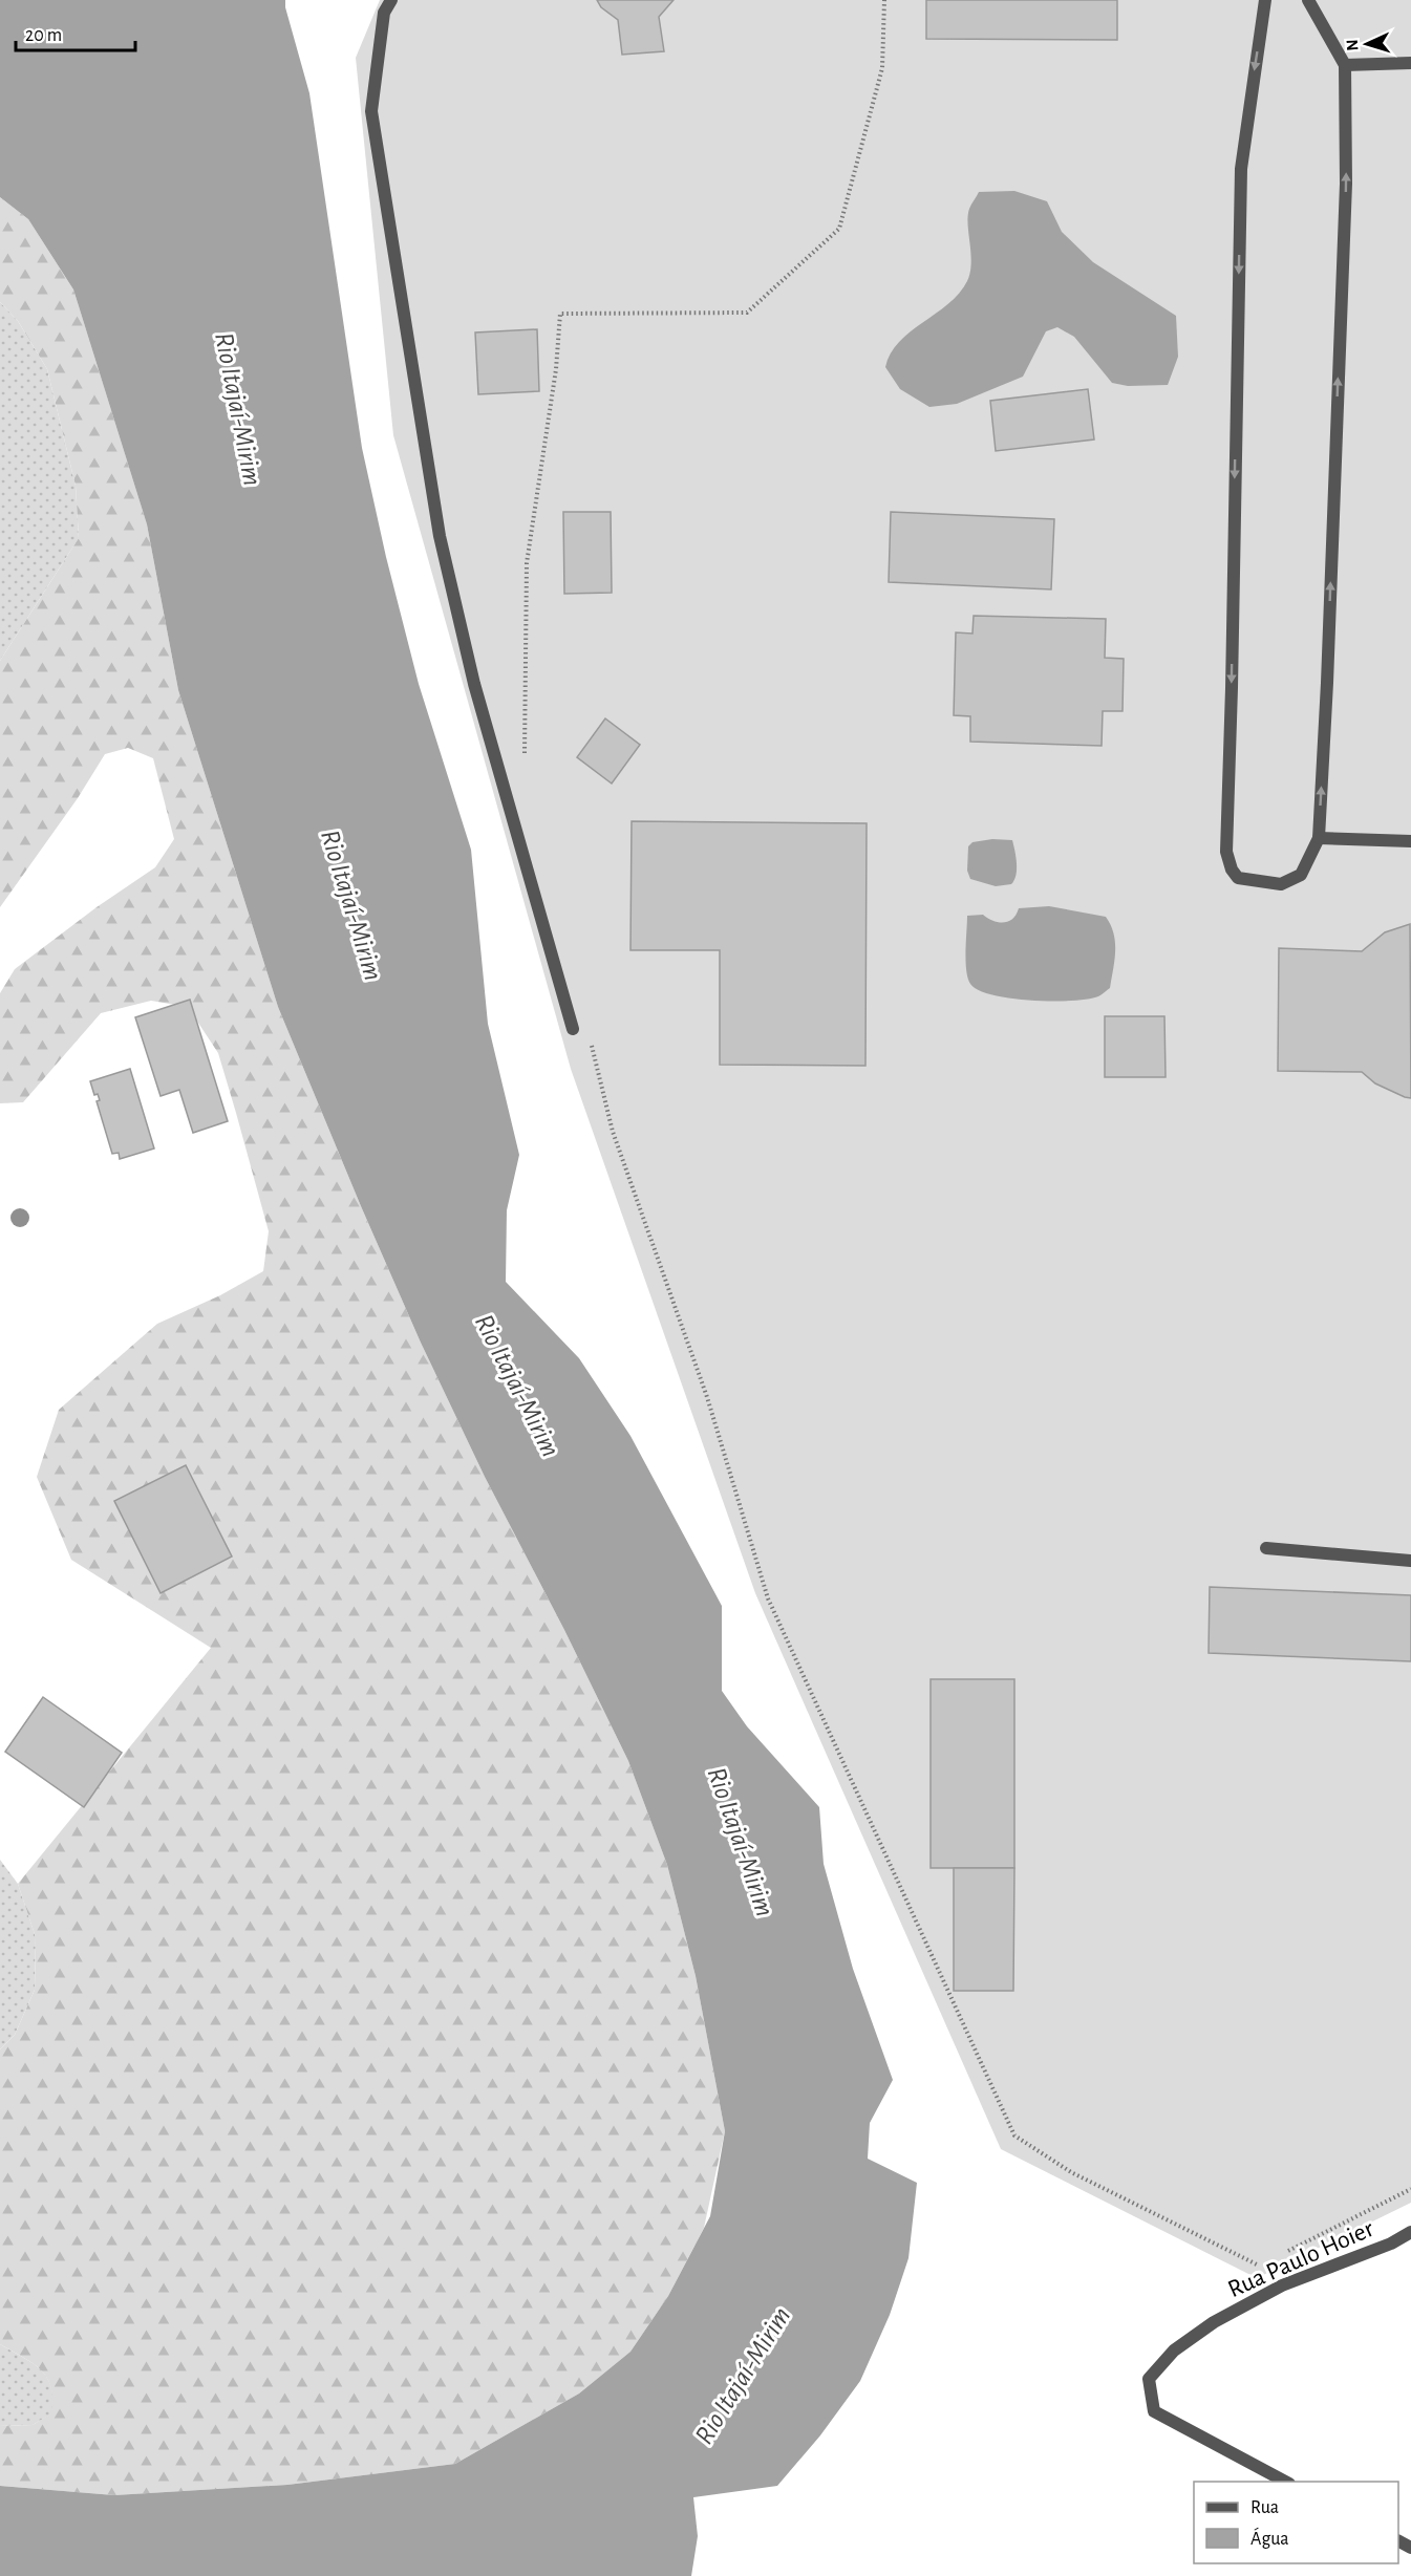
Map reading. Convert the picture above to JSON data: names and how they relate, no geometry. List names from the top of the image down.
{
  "streets": {
    "street": ["Rua Paulo Hoier"]
  },
  "water": ["Rio Itajaí-Mirim"],
  "legend": ["Rua", "Água"],
  "scale_bar": "20 m",
  "north": "left"
}
